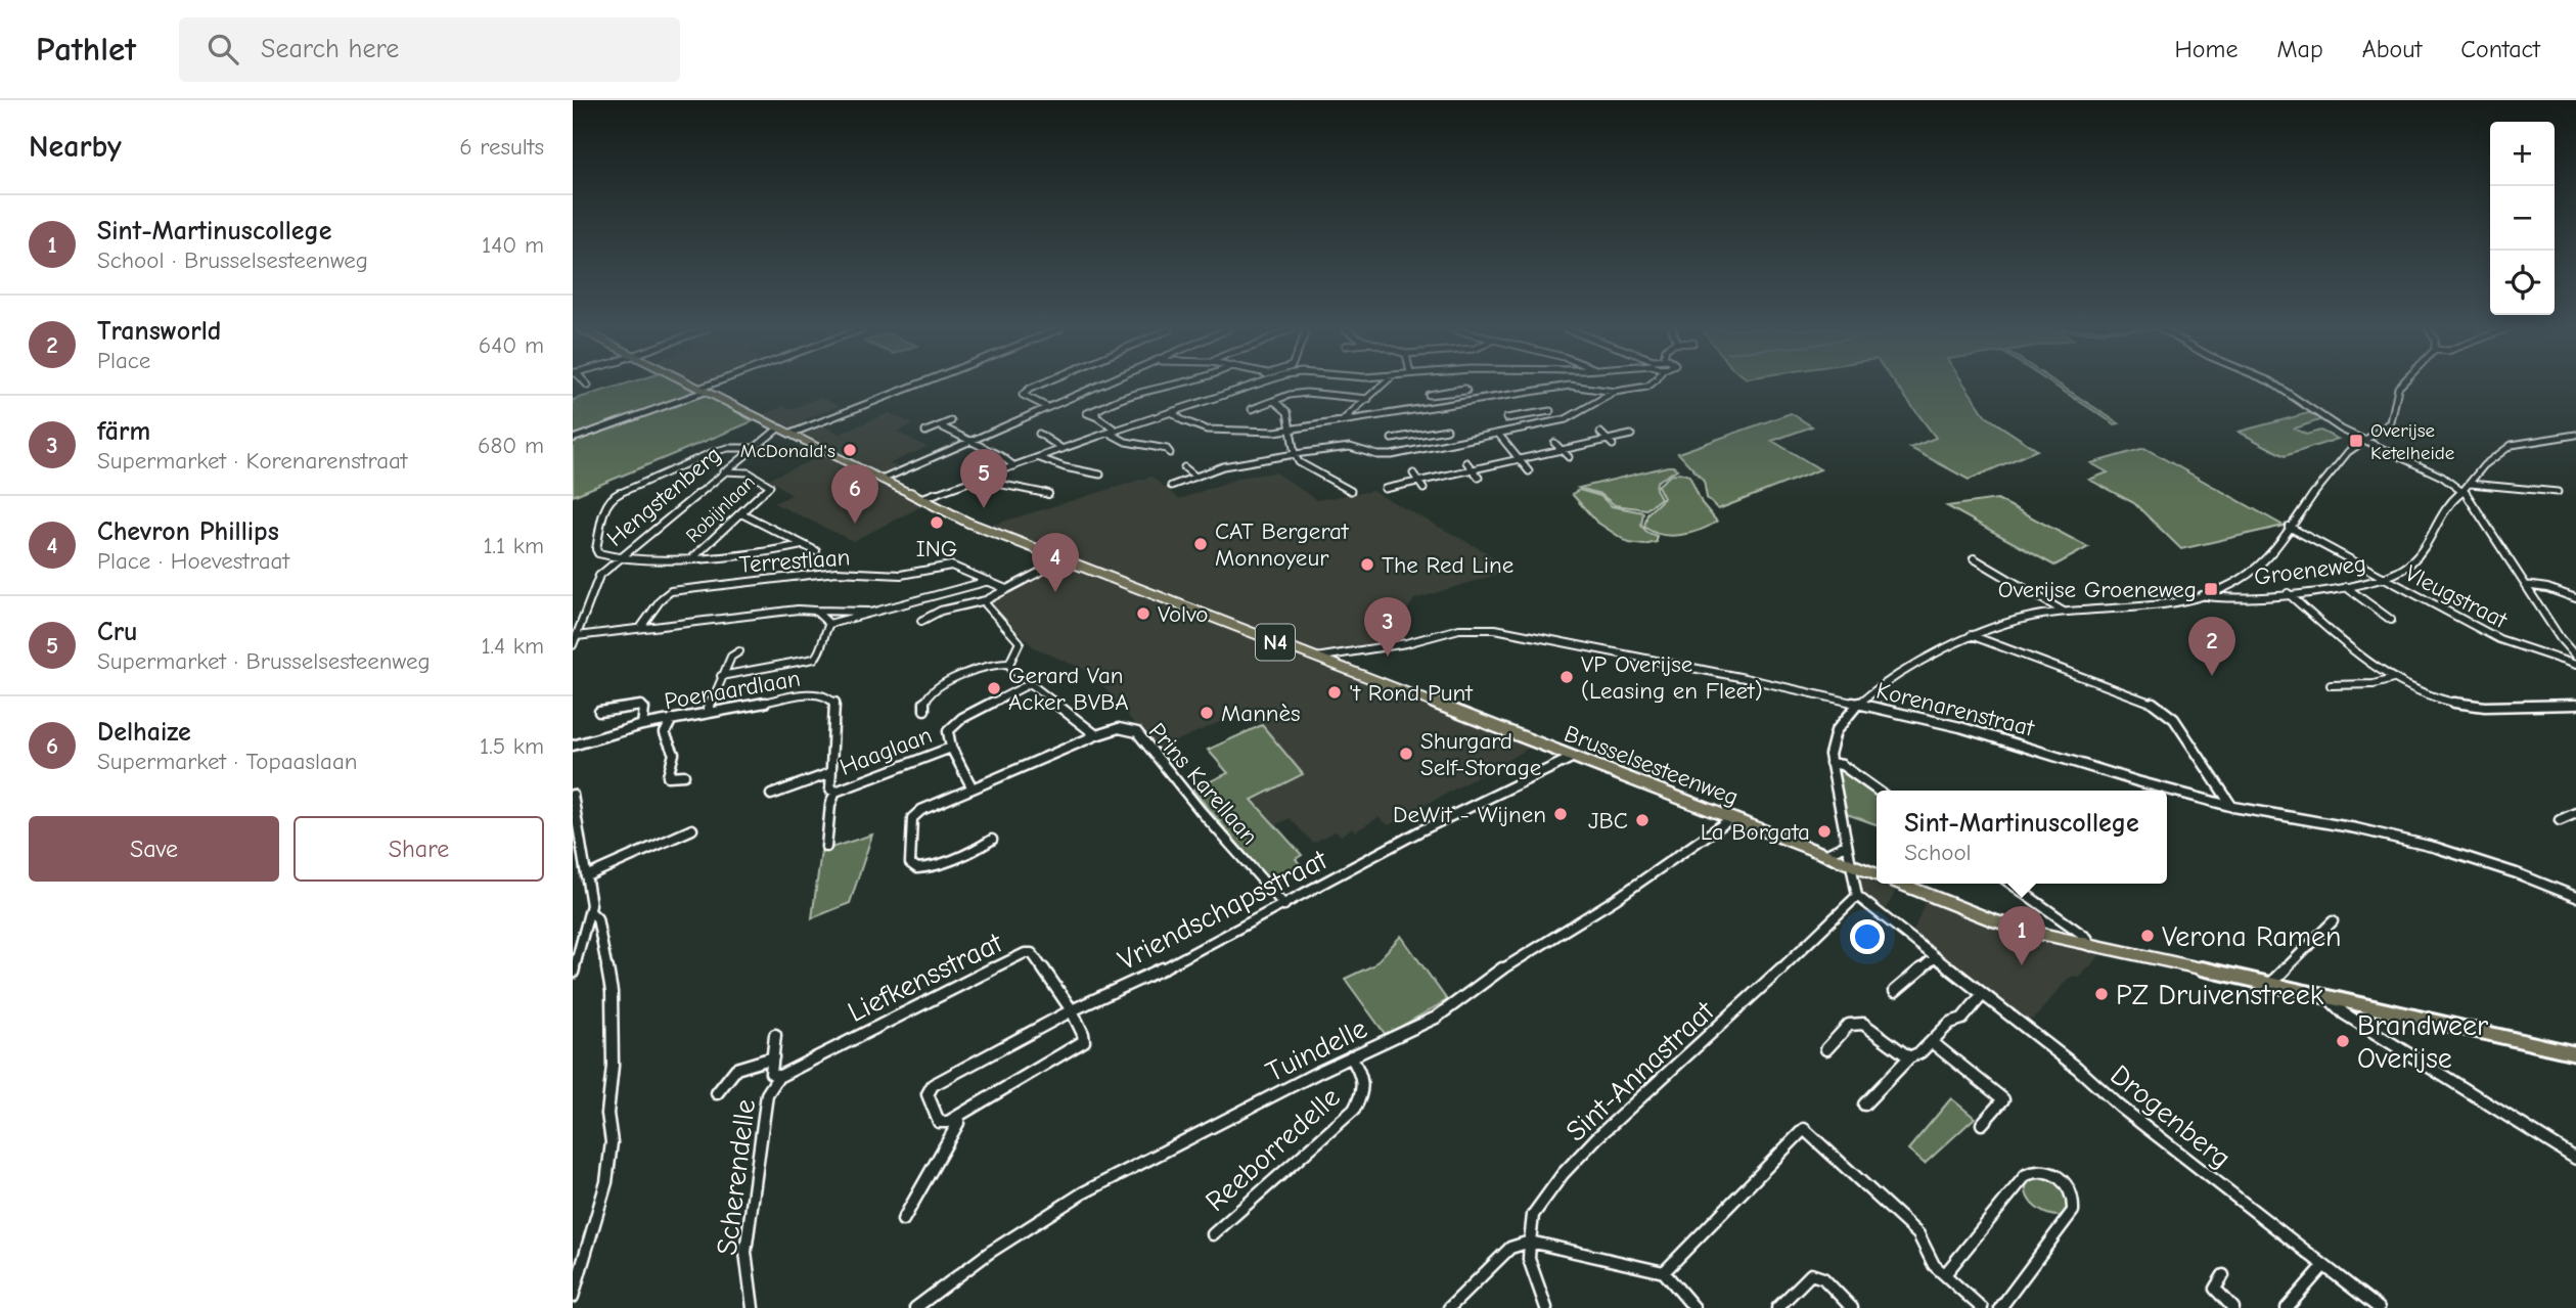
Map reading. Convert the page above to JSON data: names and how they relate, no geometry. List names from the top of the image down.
{
  "streets": {
    "main road": ["N4", "Brusselsesteenweg"],
    "street": [
      "Hengstenberg",
      "Robijnlaan",
      "Terrestlaan",
      "Groeneweg",
      "Vleugstraat",
      "Poenaardlaan",
      "Korenarenstraat",
      "Haaglaan",
      "Prins Karellaan",
      "Vriendschapsstraat",
      "Liefkensstraat",
      "Tuindelle",
      "Sint-Annastraat",
      "Drogenberg",
      "Reeborredelle",
      "Scherendelle"
    ]
  },
  "crossings": [
    ["Hengstenberg", "Robijnlaan"],
    ["Hengstenberg", "Brusselsesteenweg"],
    ["Groeneweg", "Vleugstraat"],
    ["Poenaardlaan", "Haaglaan"],
    ["Korenarenstraat", "Brusselsesteenweg"],
    ["Brusselsesteenweg", "Vriendschapsstraat"],
    ["Brusselsesteenweg", "Tuindelle"],
    ["Prins Karellaan", "Vriendschapsstraat"],
    ["Vriendschapsstraat", "Liefkensstraat"],
    ["Liefkensstraat", "Scherendelle"],
    ["Tuindelle", "Reeborredelle"],
    ["Sint-Annastraat", "Drogenberg"]
  ],
  "places": {
    "transit": ["Overijse Ketelheide", "Overijse Groeneweg"],
    "other": [
      "McDonald's",
      "ING",
      "CAT Bergerat Monnoyeur",
      "The Red Line",
      "Volvo",
      "VP Overijse (Leasing en Fleet)",
      "Gerard Van Acker BVBA",
      "'t Rond Punt",
      "Mannès",
      "Shurgard Self-Storage",
      "DeWit - Wijnen",
      "JBC",
      "La Borgata",
      "Verona Ramen",
      "PZ Druivenstreek",
      "Brandweer Overijse"
    ]
  },
  "page": {
    "header": "Pathlet",
    "search": "Search here",
    "nav": [
      "Home",
      "Map",
      "About",
      "Contact"
    ],
    "heading": ["Nearby", "6 results"],
    "map_buttons": ["+", "−"],
    "list": [
      {
        "mark": "1",
        "name": "Sint-Martinuscollege",
        "note": "School · Brusselsesteenweg",
        "value": "140 m"
      },
      {
        "mark": "2",
        "name": "Transworld",
        "note": "Place",
        "value": "640 m"
      },
      {
        "mark": "3",
        "name": "färm",
        "note": "Supermarket · Korenarenstraat",
        "value": "680 m"
      },
      {
        "mark": "4",
        "name": "Chevron Phillips",
        "note": "Place · Hoevestraat",
        "value": "1.1 km"
      },
      {
        "mark": "5",
        "name": "Cru",
        "note": "Supermarket · Brusselsesteenweg",
        "value": "1.4 km"
      },
      {
        "mark": "6",
        "name": "Delhaize",
        "note": "Supermarket · Topaaslaan",
        "value": "1.5 km"
      }
    ],
    "pins": [
      "5",
      "6",
      "4",
      "3",
      "2",
      "1"
    ],
    "popup": ["Sint-Martinuscollege", "School"],
    "buttons": ["Save", "Share"]
  }
}
